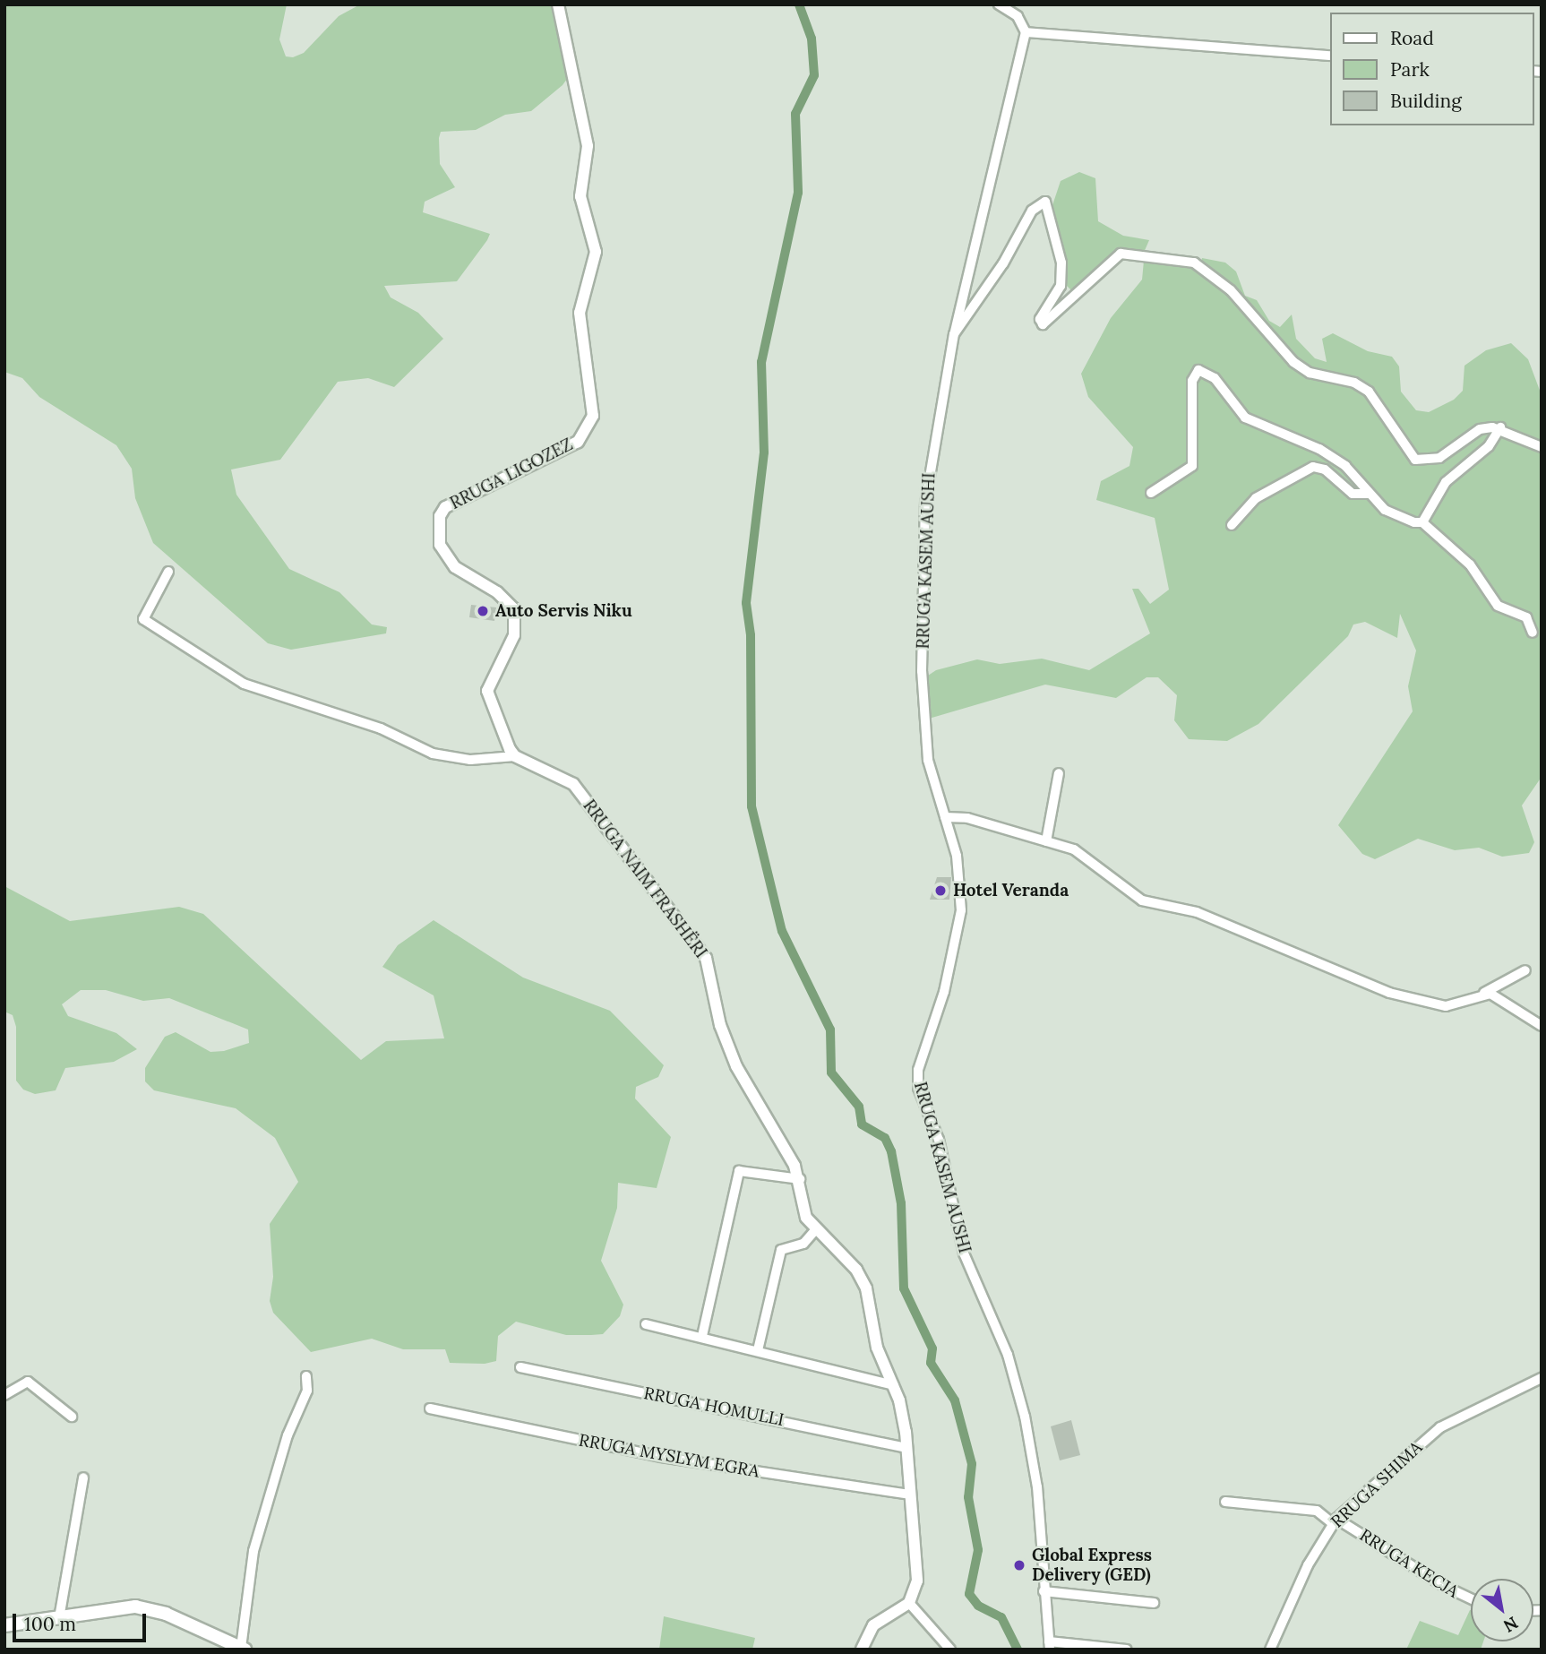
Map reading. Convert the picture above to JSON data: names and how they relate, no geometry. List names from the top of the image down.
{
  "streets": {
    "street": [
      "RRUGA LIGOZEZ",
      "RRUGA KASEM AUSHI",
      "RRUGA NAIM FRASHËRI",
      "RRUGA HOMULLI",
      "RRUGA MYSLYM EGRA",
      "RRUGA SHIMA",
      "RRUGA KECJA"
    ]
  },
  "crossings": [
    ["RRUGA LIGOZEZ", "RRUGA NAIM FRASHËRI"],
    ["RRUGA NAIM FRASHËRI", "RRUGA HOMULLI"],
    ["RRUGA NAIM FRASHËRI", "RRUGA MYSLYM EGRA"],
    ["RRUGA SHIMA", "RRUGA KECJA"]
  ],
  "places": ["Auto Servis Niku", "Hotel Veranda", "Global Express Delivery (GED)"],
  "legend": ["Road", "Park", "Building"],
  "scale_bar": "100 m",
  "north": "bottom right"
}
